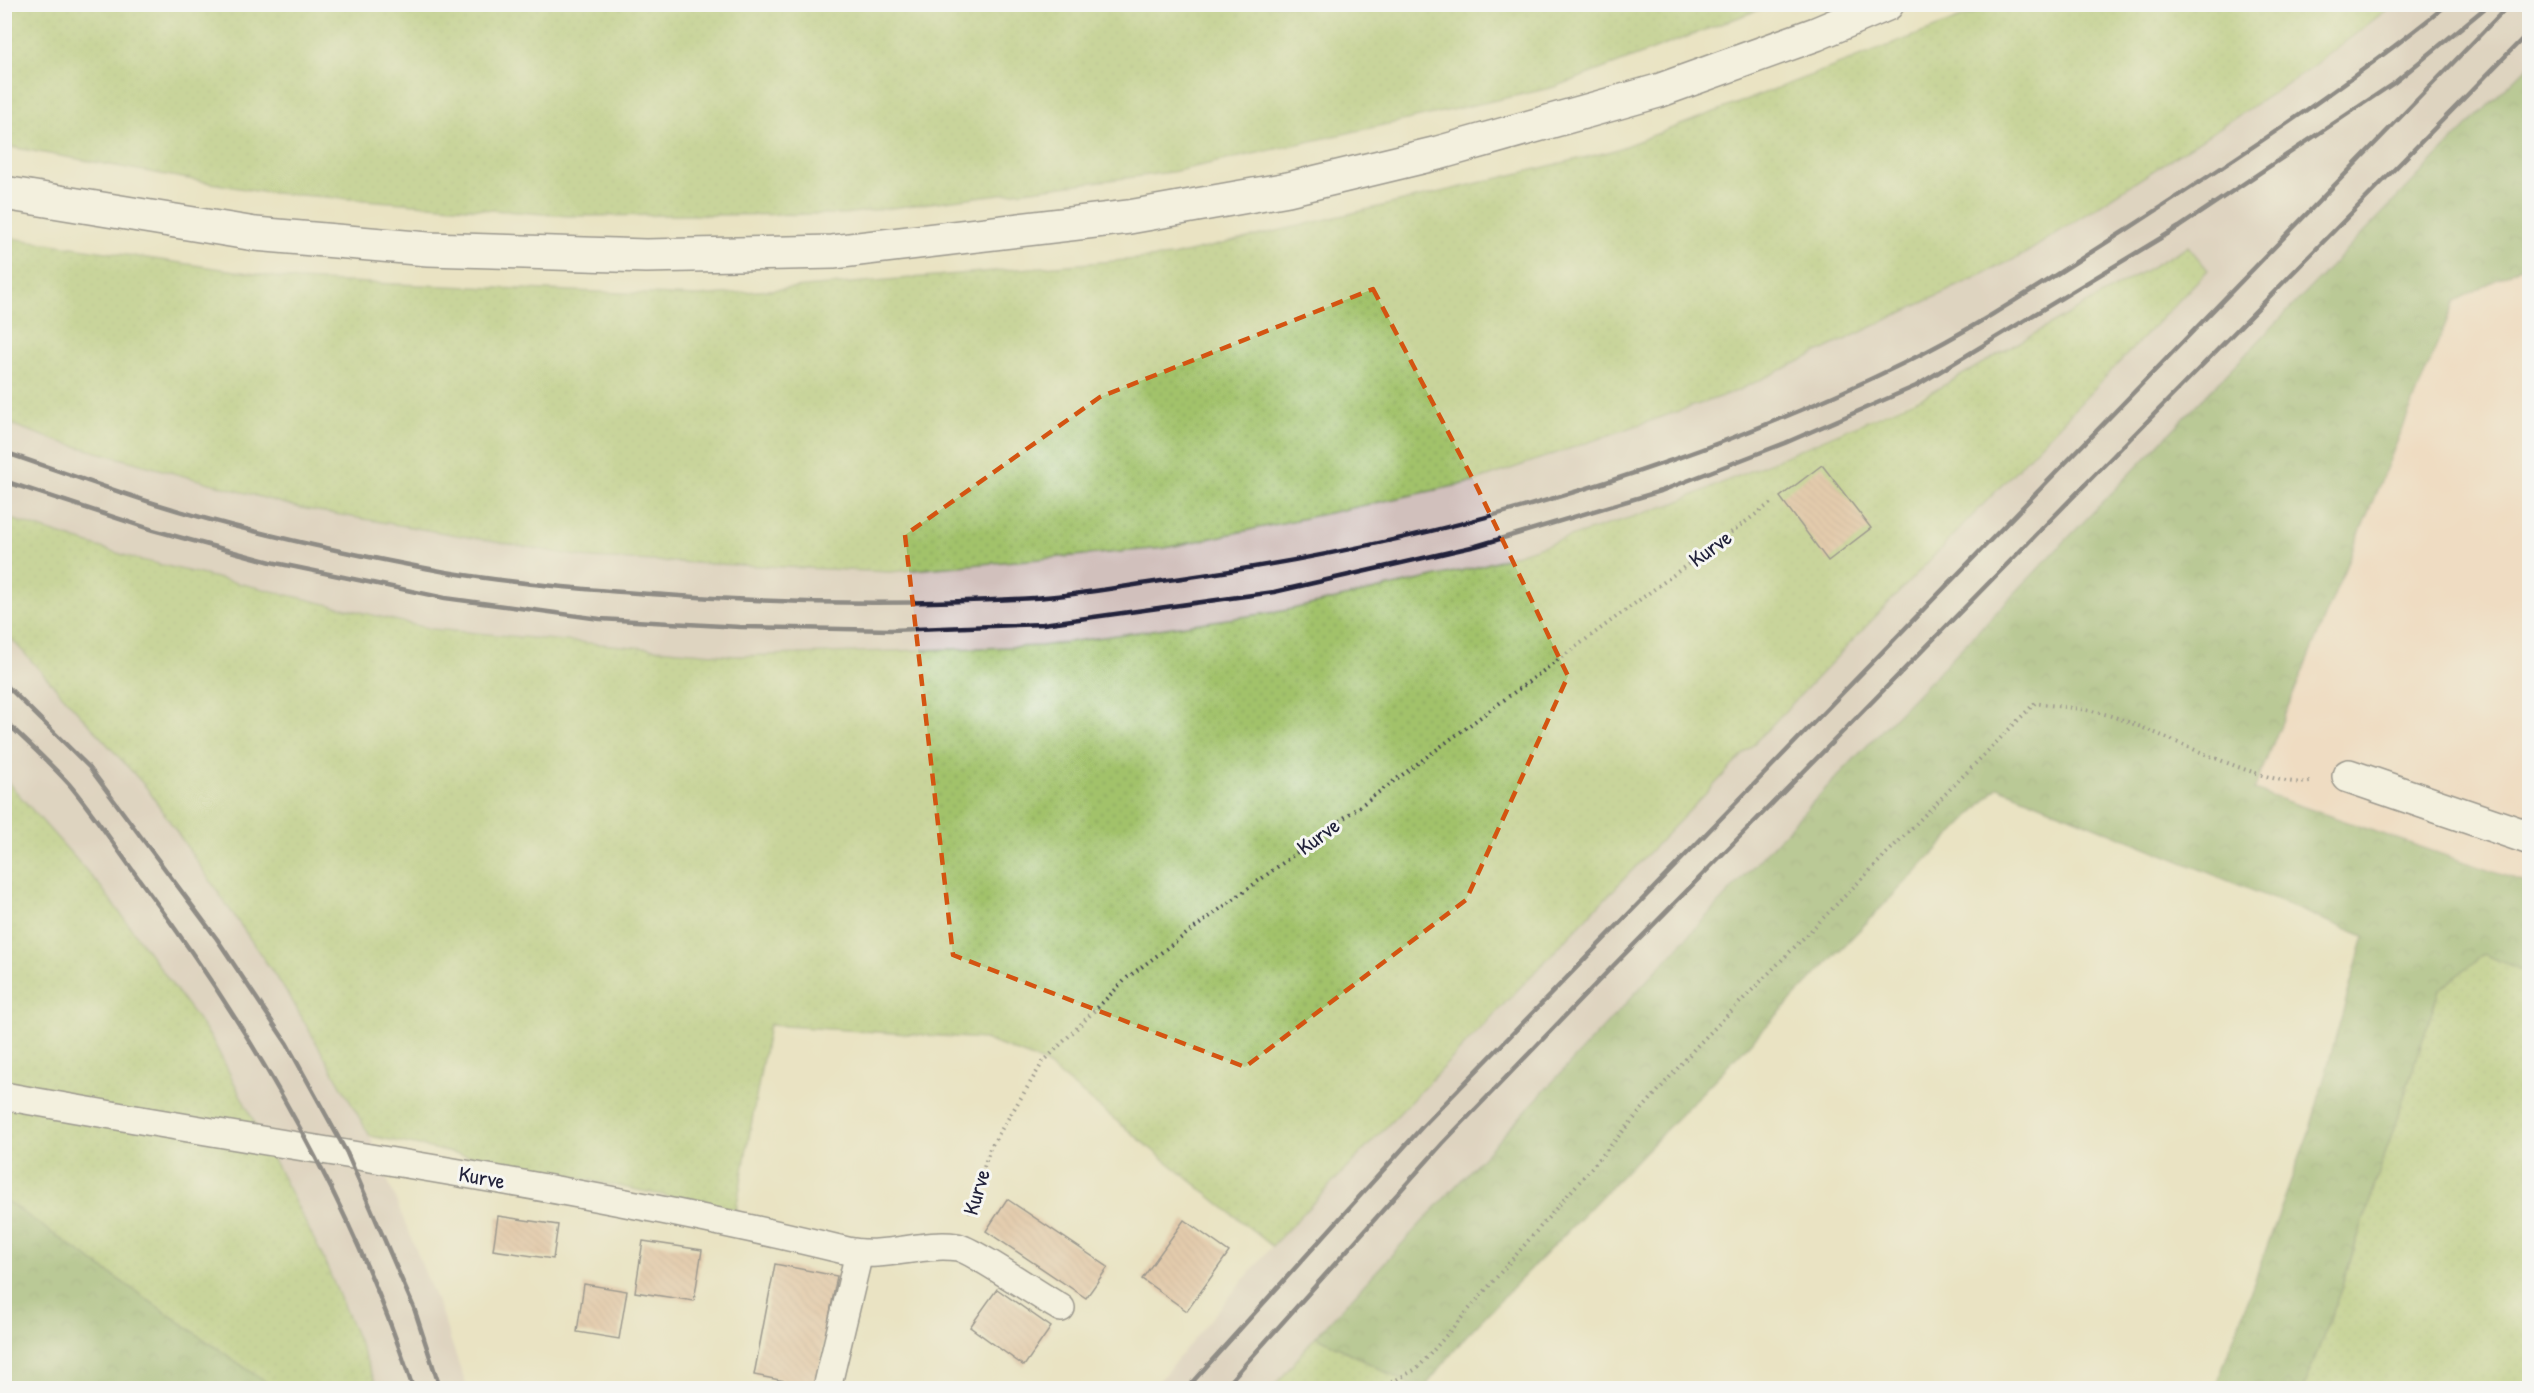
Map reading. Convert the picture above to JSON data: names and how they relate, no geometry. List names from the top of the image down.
{
  "streets": {
    "lane": ["Kurve"]
  }
}
